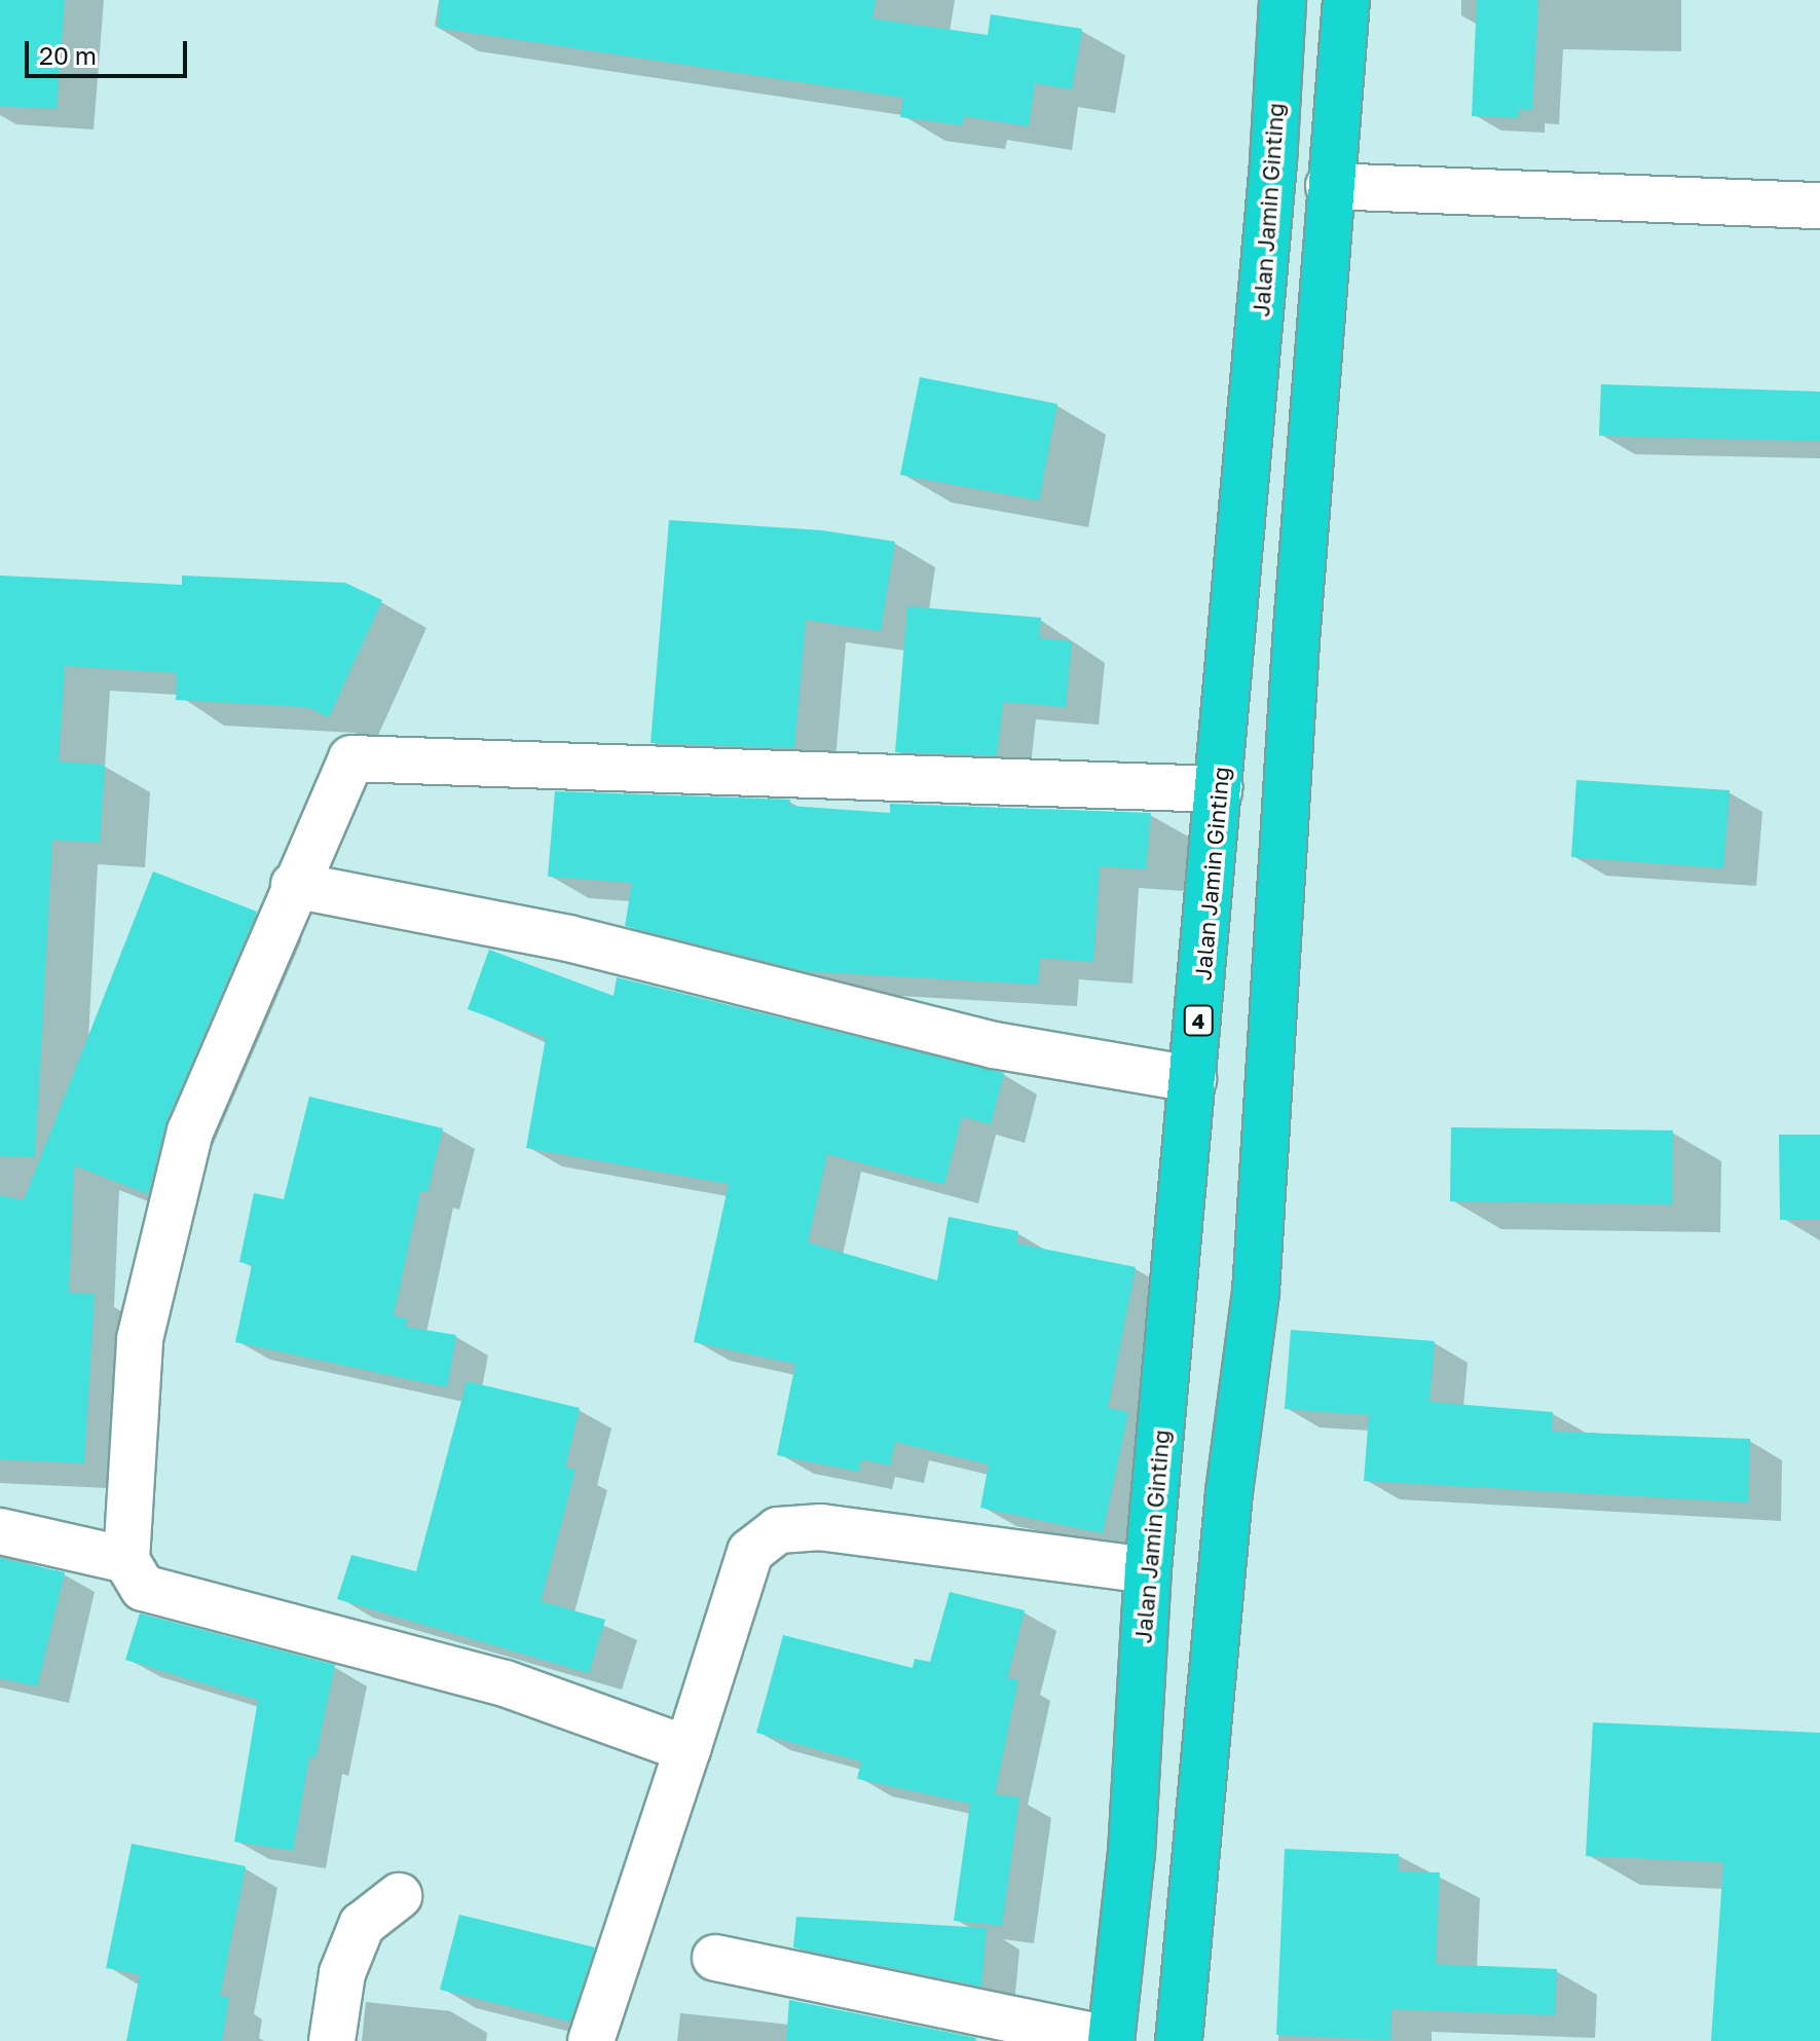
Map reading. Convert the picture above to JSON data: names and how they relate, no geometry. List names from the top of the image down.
{
  "streets": {
    "highway": ["Jalan Jamin Ginting", "4"]
  },
  "scale_bar": "20 m"
}
